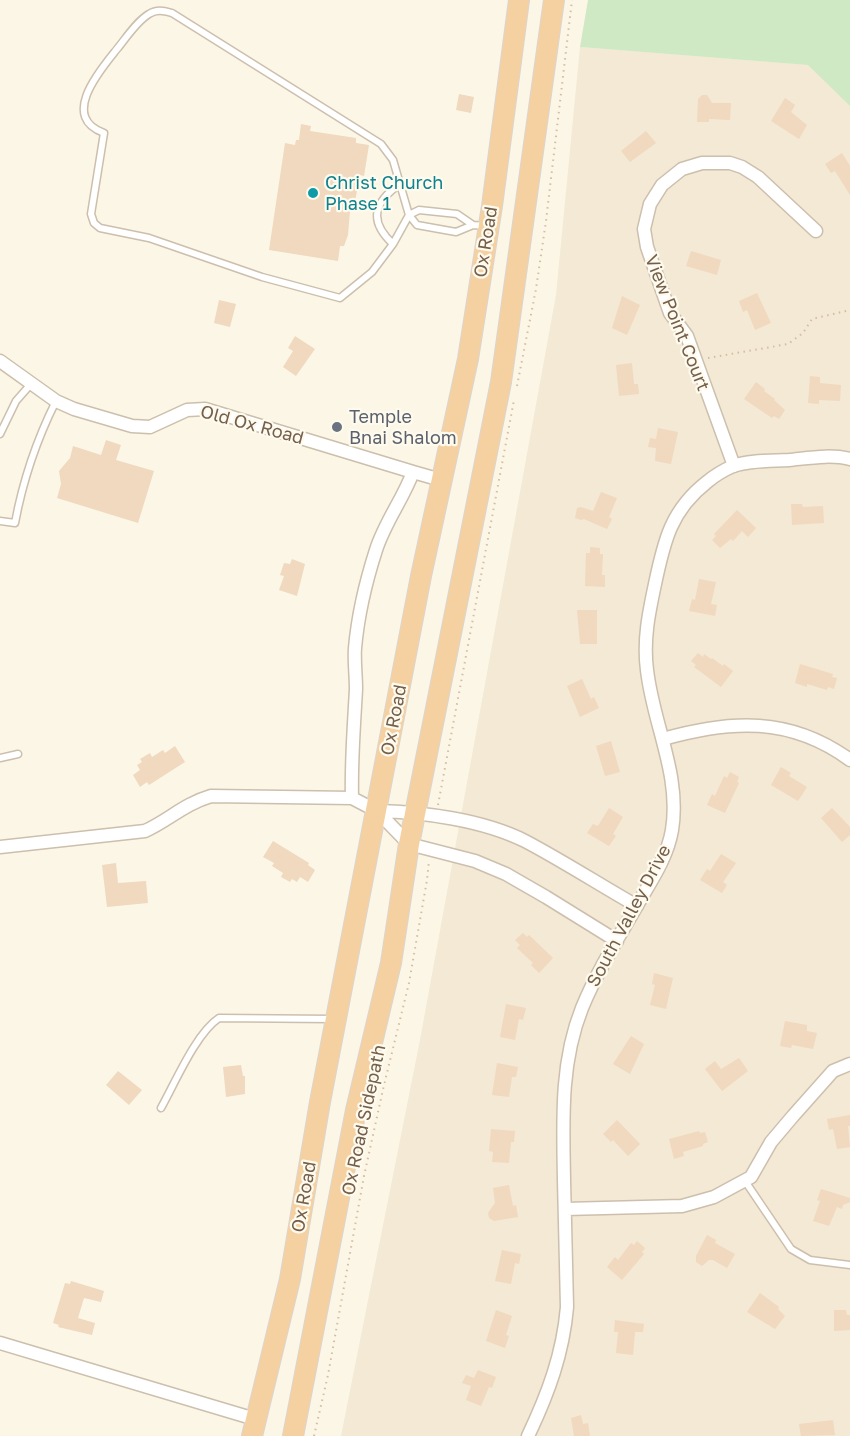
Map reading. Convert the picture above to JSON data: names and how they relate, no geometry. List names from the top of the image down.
{
  "streets": {
    "highway": ["Ox Road"],
    "street": ["View Point Court", "Old Ox Road", "South Valley Drive"],
    "path": ["Ox Road Sidepath"]
  },
  "crossings": [
    ["Ox Road", "Old Ox Road"],
    ["View Point Court", "South Valley Drive"]
  ],
  "places": ["Christ Church Phase 1", "Temple Bnai Shalom"]
}
